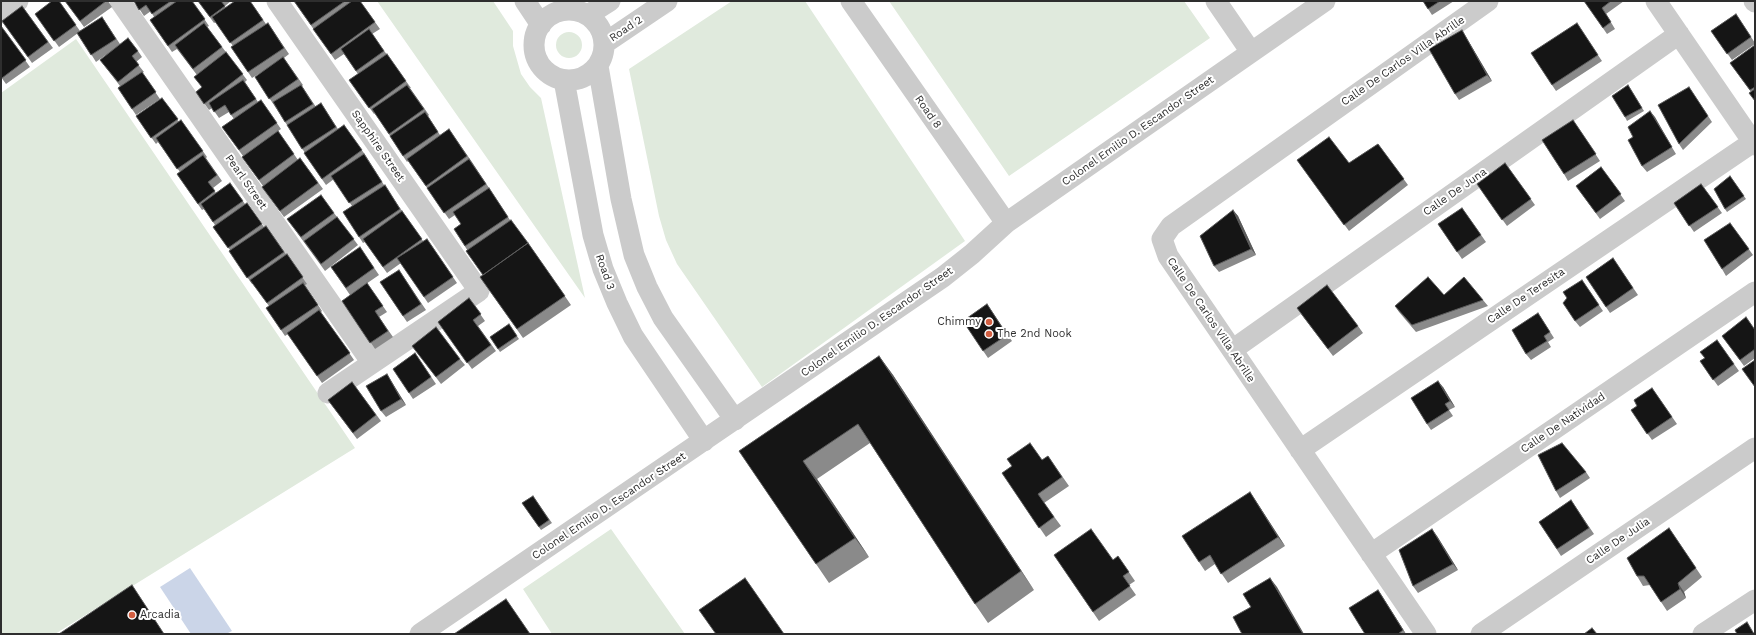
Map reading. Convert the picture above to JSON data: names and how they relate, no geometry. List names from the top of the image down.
{
  "streets": {
    "street": [
      "Road 2",
      "Calle De Carlos Villa Abrille",
      "Road 8",
      "Colonel Emilio D. Escandor Street",
      "Sapphire Street",
      "Pearl Street",
      "Calle De Juna",
      "Road 3",
      "Calle De Teresita",
      "Calle De Natividad",
      "Calle De Julia"
    ]
  },
  "crossings": [
    ["Road 2", "Road 3"],
    ["Calle De Carlos Villa Abrille", "Calle De Juna"],
    ["Calle De Carlos Villa Abrille", "Calle De Teresita"],
    ["Calle De Carlos Villa Abrille", "Calle De Natividad"],
    ["Road 8", "Colonel Emilio D. Escandor Street"],
    ["Colonel Emilio D. Escandor Street", "Road 3"],
    ["Sapphire Street", "Pearl Street"]
  ],
  "places": ["Chimmy", "The 2nd Nook", "Arcadia"]
}
